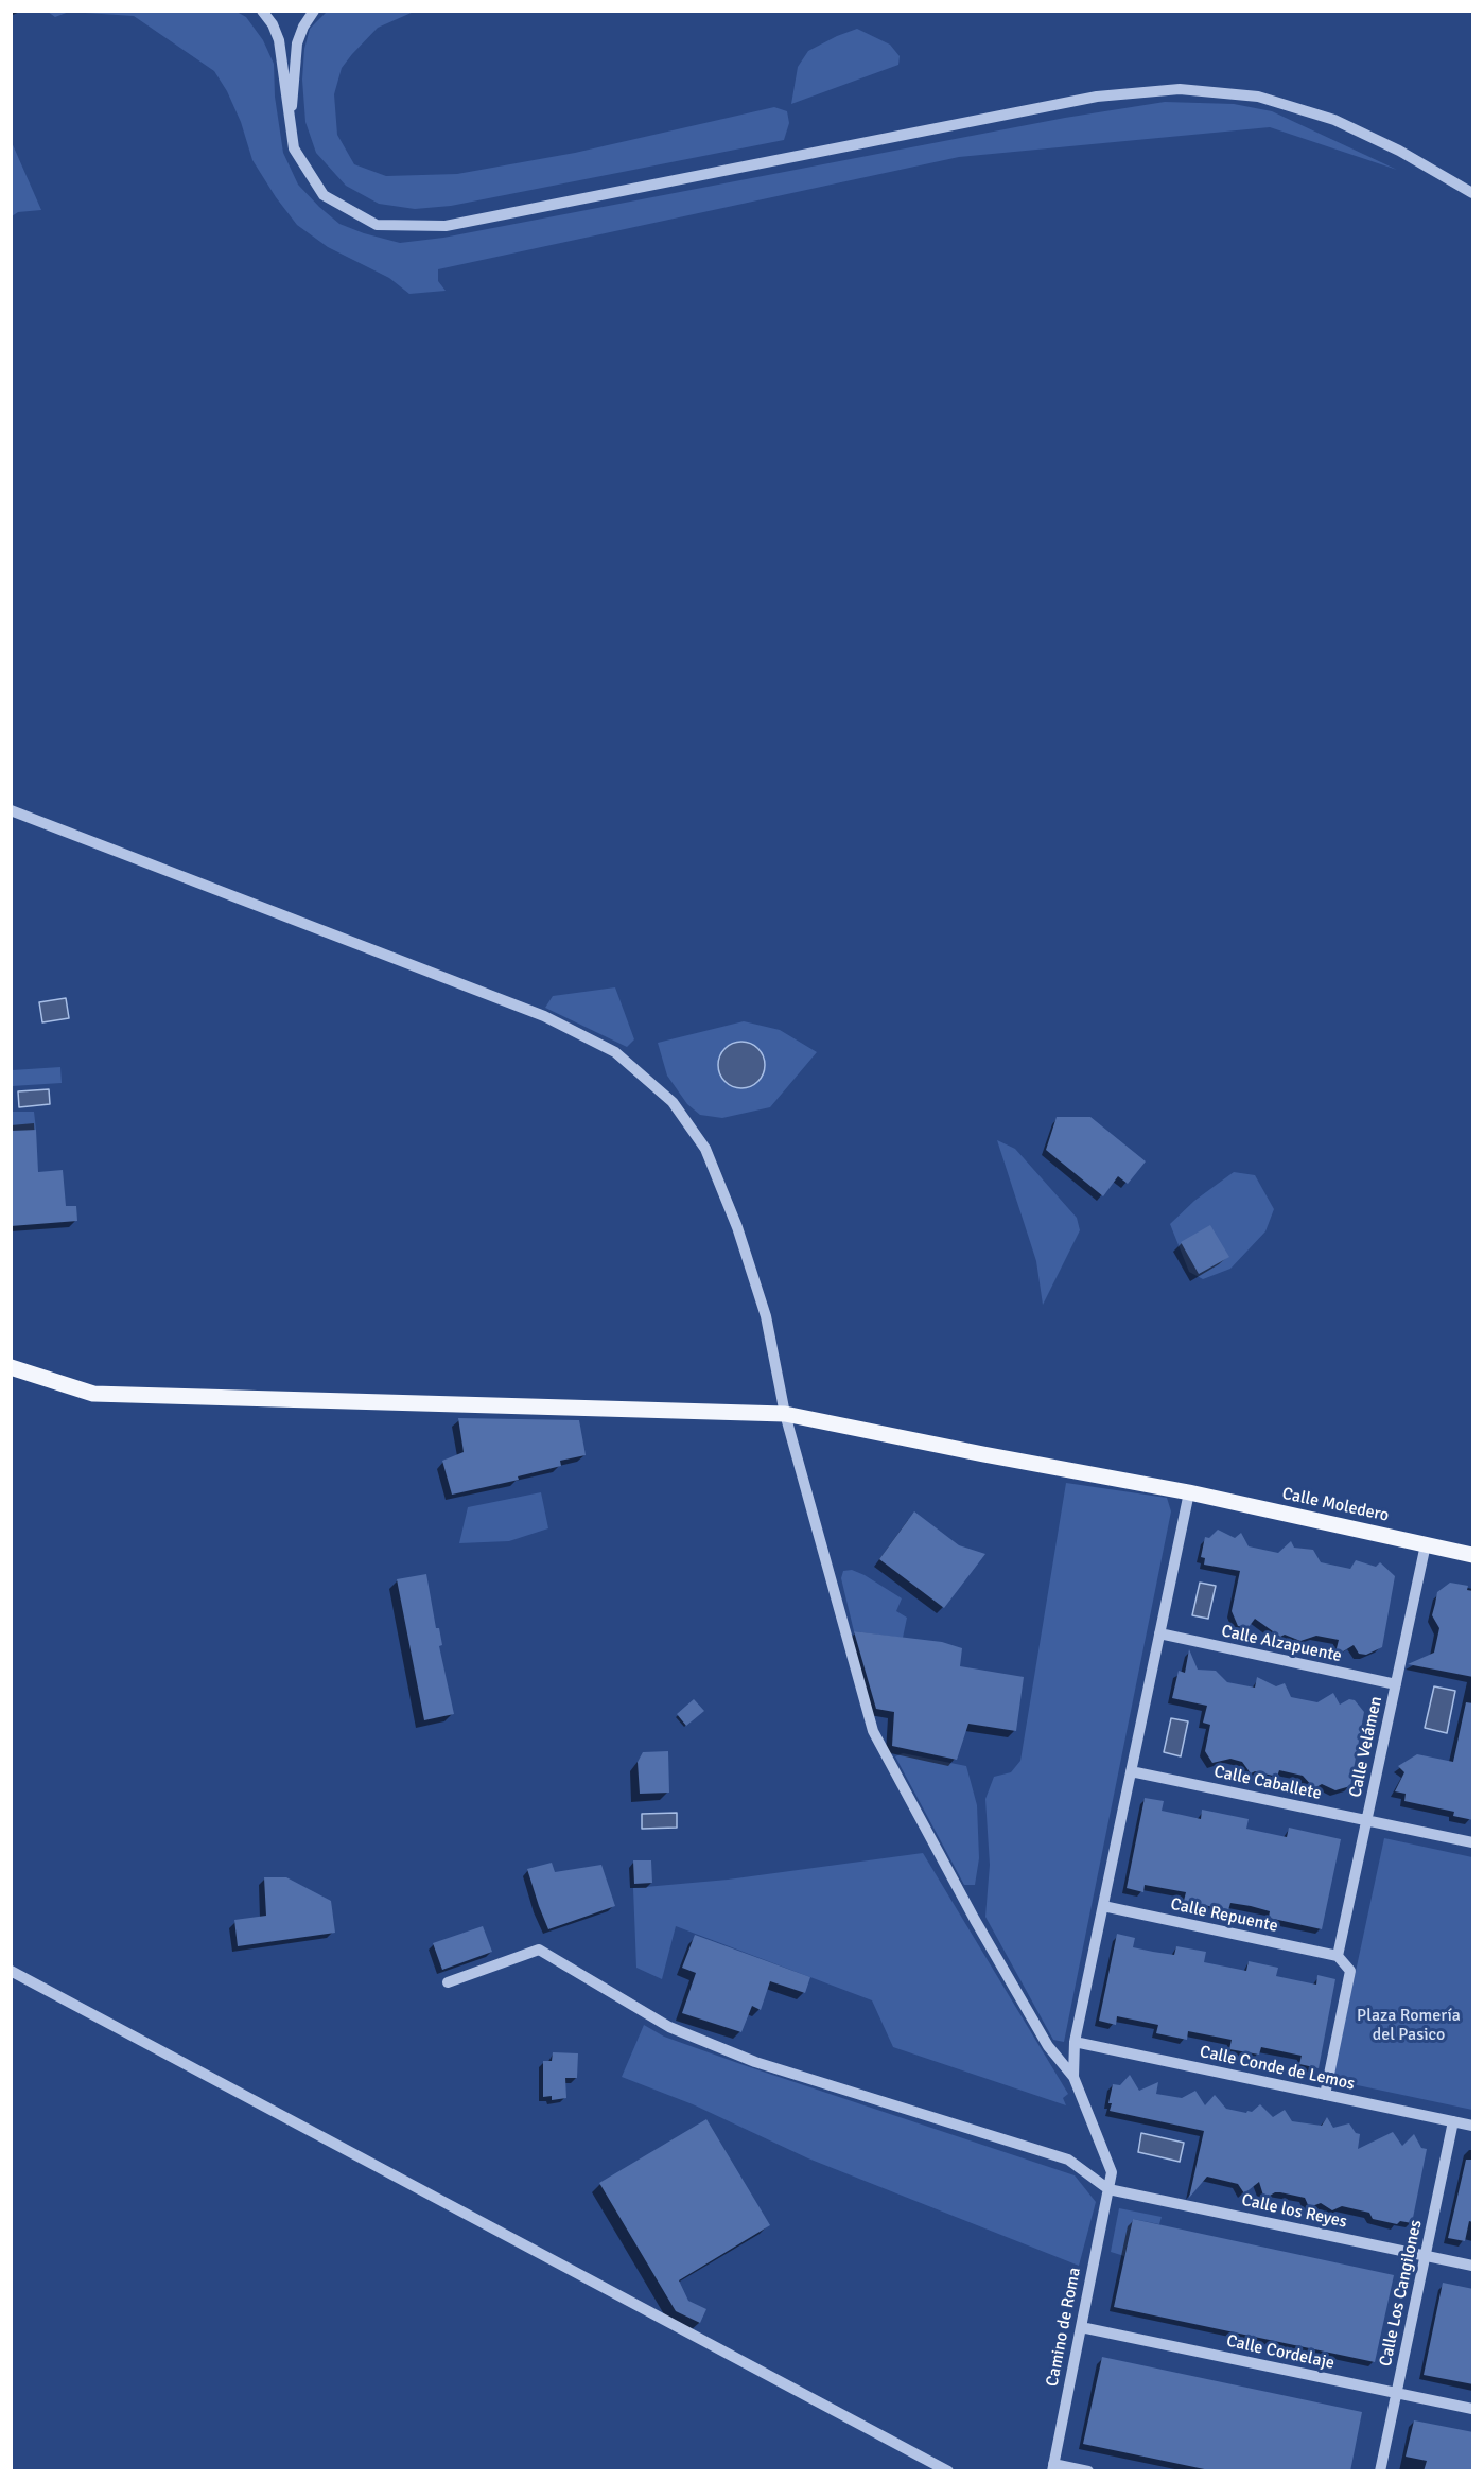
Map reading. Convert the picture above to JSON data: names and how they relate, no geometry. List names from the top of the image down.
{
  "streets": {
    "main road": ["Calle Moledero"],
    "street": [
      "Calle Alzapuente",
      "Calle Velámen",
      "Calle Caballete",
      "Calle Repuente",
      "Calle Conde de Lemos",
      "Calle los Reyes",
      "Calle Los Cangilones",
      "Camino de Roma",
      "Calle Cordelaje"
    ]
  },
  "crossings": [
    ["Calle Moledero", "Calle Velámen"],
    ["Calle Alzapuente", "Calle Velámen"],
    ["Calle Velámen", "Calle Caballete"],
    ["Calle Velámen", "Calle Repuente"],
    ["Calle Conde de Lemos", "Calle Los Cangilones"],
    ["Calle los Reyes", "Calle Los Cangilones"],
    ["Calle los Reyes", "Camino de Roma"],
    ["Calle Los Cangilones", "Calle Cordelaje"],
    ["Camino de Roma", "Calle Cordelaje"]
  ],
  "parks": ["Plaza Romería del Pasico"]
}
